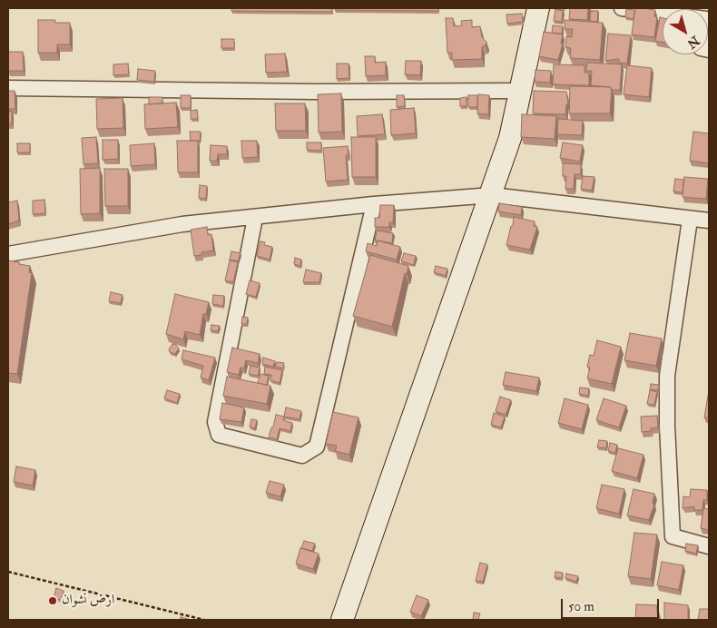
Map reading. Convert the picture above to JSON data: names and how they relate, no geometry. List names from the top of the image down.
{
  "places": ["ارض نشوان"],
  "scale_bar": "50 m",
  "north": "bottom right"
}
